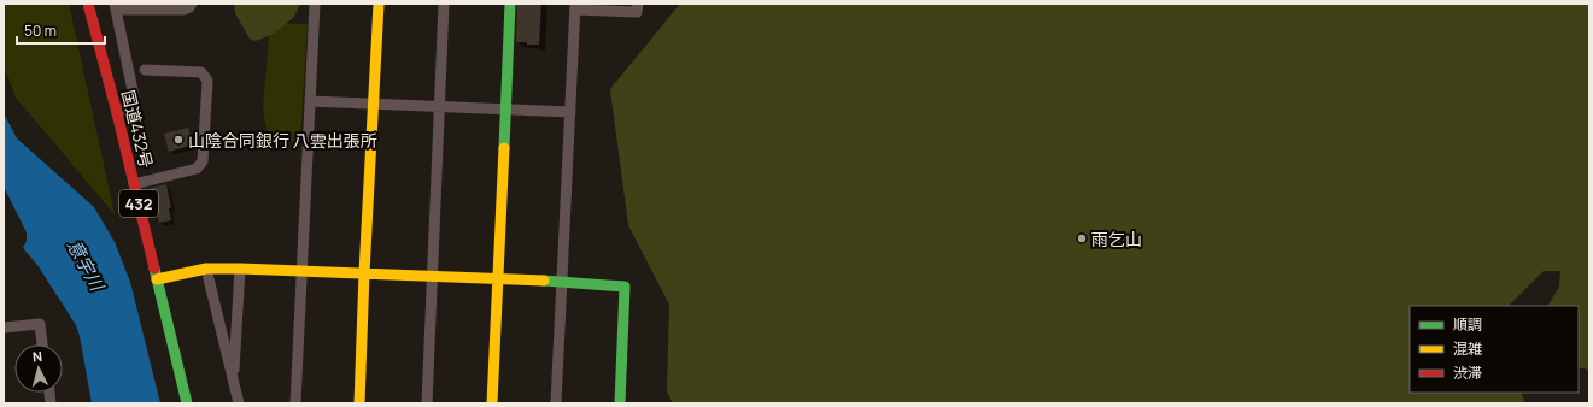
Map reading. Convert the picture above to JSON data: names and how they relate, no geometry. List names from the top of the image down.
{
  "streets": {
    "main road": ["国道432号", "432"]
  },
  "water": ["意宇川"],
  "places": ["山陰合同銀行 八雲出張所", "雨乞山"],
  "legend": ["順調", "混雑", "渋滞"],
  "scale_bar": "50 m",
  "north": "top"
}
